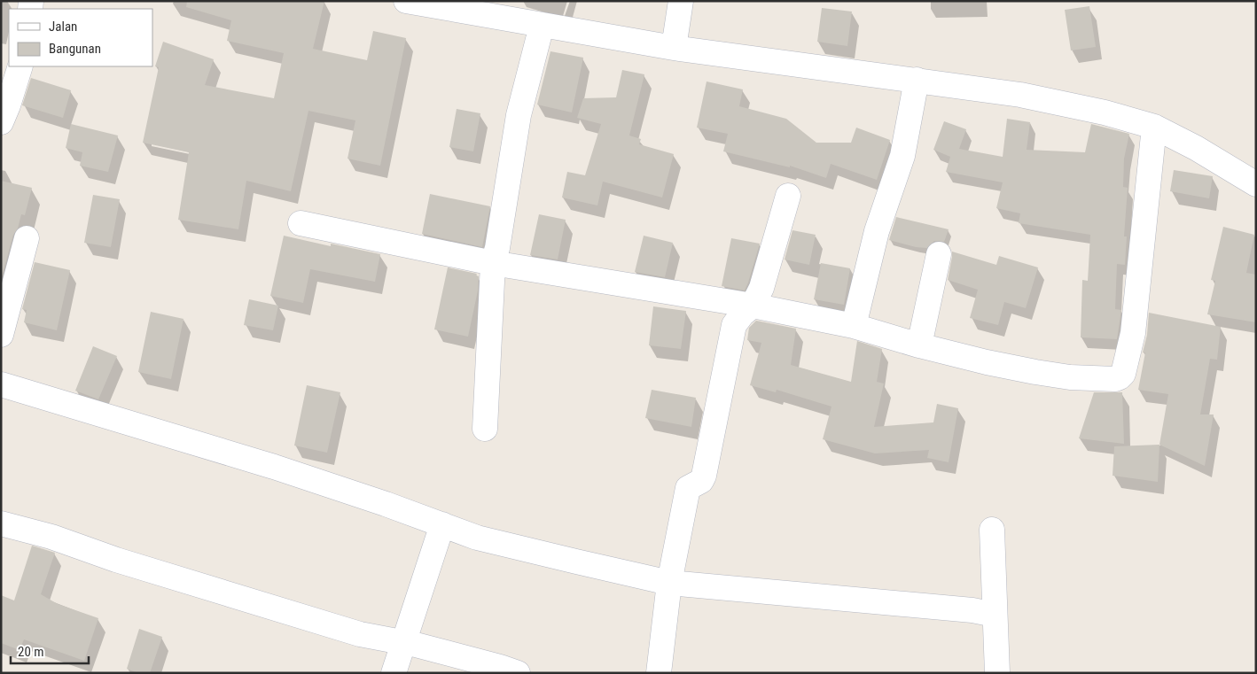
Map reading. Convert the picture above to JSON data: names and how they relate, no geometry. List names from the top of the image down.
{
  "legend": ["Jalan", "Bangunan"],
  "scale_bar": "20 m"
}
